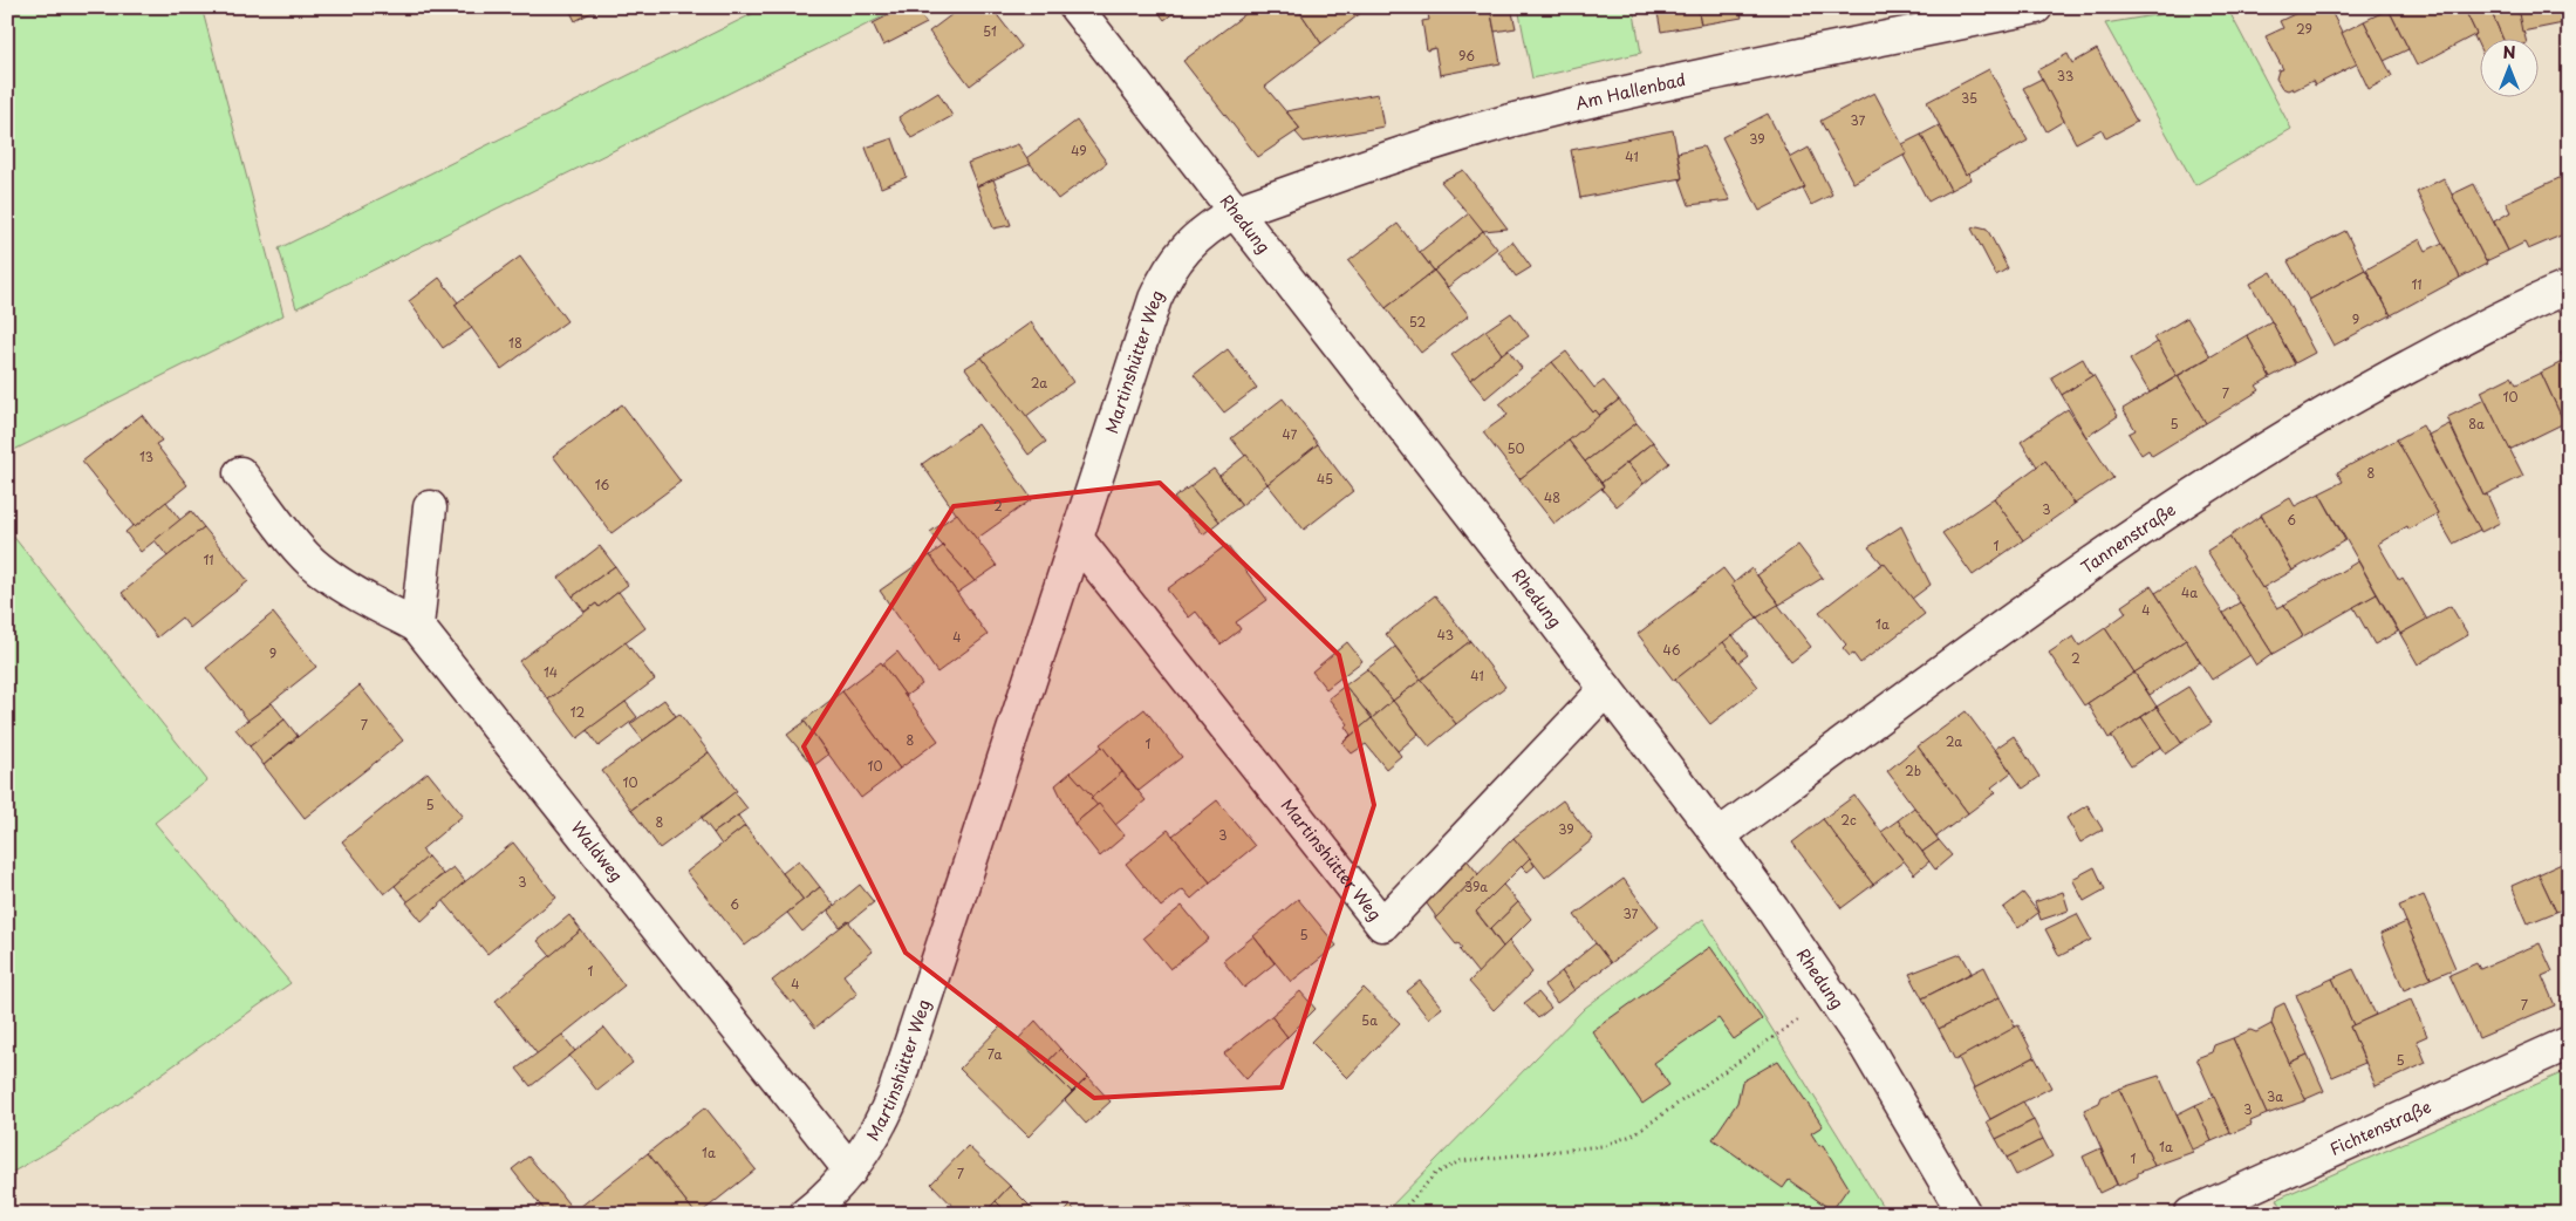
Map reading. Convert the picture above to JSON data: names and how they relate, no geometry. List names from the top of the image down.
{
  "streets": {
    "street": [
      "Am Hallenbad",
      "Rhedung",
      "Martinshütter Weg",
      "Tannenstraße",
      "Waldweg",
      "Fichtenstraße"
    ]
  },
  "crossings": [
    ["Am Hallenbad", "Rhedung"],
    ["Am Hallenbad", "Martinshütter Weg"],
    ["Rhedung", "Martinshütter Weg"],
    ["Rhedung", "Tannenstraße"],
    ["Martinshütter Weg", "Waldweg"]
  ],
  "house_numbers": [
    "29",
    "51",
    "96",
    "33",
    "35",
    "37",
    "39",
    "49",
    "41",
    "11",
    "9",
    "52",
    "18",
    "2a",
    "7",
    "10",
    "5",
    "8a",
    "47",
    "50",
    "13",
    "8",
    "45",
    "16",
    "48",
    "2",
    "3",
    "6",
    "1",
    "11",
    "4a",
    "4",
    "1a",
    "43",
    "4",
    "46",
    "9",
    "2",
    "14",
    "41",
    "12",
    "7",
    "8",
    "2a",
    "1",
    "10",
    "2b",
    "10",
    "5",
    "2c",
    "8",
    "39",
    "3",
    "3",
    "39a",
    "6",
    "37",
    "5",
    "1",
    "4",
    "7",
    "5a",
    "7a",
    "5",
    "3a",
    "3",
    "1a",
    "1a",
    "1",
    "7"
  ],
  "north": "top"
}
